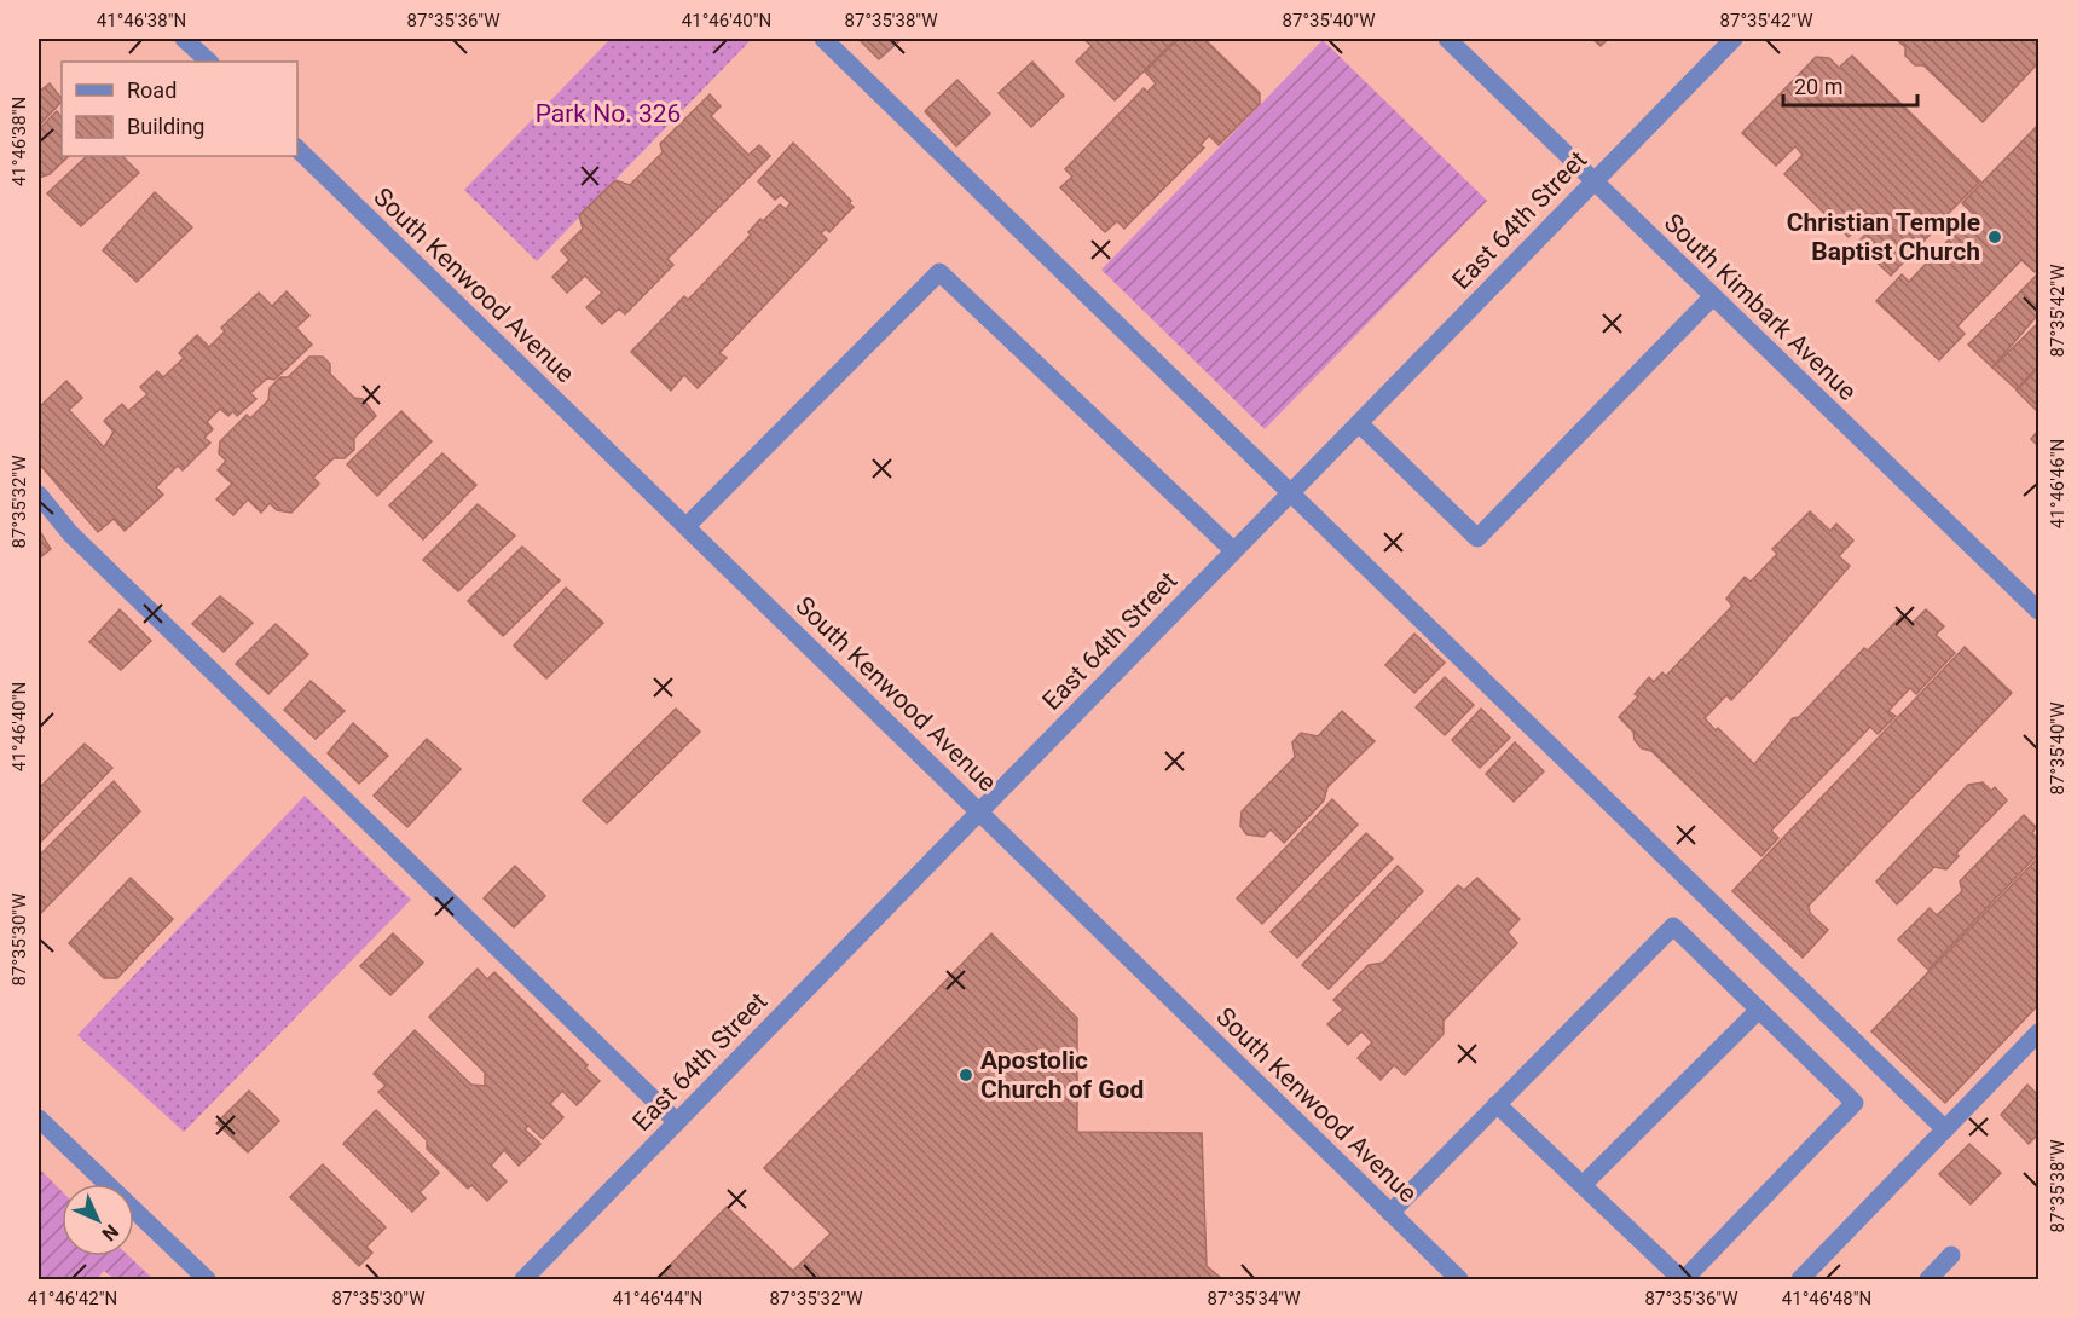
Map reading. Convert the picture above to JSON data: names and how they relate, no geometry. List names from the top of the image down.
{
  "streets": {
    "street": ["East 64th Street", "South Kenwood Avenue", "South Kimbark Avenue"]
  },
  "crossings": [
    ["East 64th Street", "South Kenwood Avenue"],
    ["East 64th Street", "South Kimbark Avenue"]
  ],
  "parks": ["Park No. 326"],
  "places": ["Christian Temple Baptist Church", "Apostolic Church of God"],
  "legend": ["Road", "Building"],
  "scale_bar": "20 m",
  "north": "bottom right",
  "coordinates": [
    "41°46'38\"N",
    "87°35'36\"W",
    "41°46'40\"N",
    "87°35'38\"W",
    "87°35'40\"W",
    "87°35'42\"W",
    "41°46'46\"N",
    "87°35'32\"W",
    "87°35'30\"W",
    "41°46'42\"N",
    "41°46'44\"N",
    "87°35'34\"W",
    "41°46'48\"N"
  ]
}
